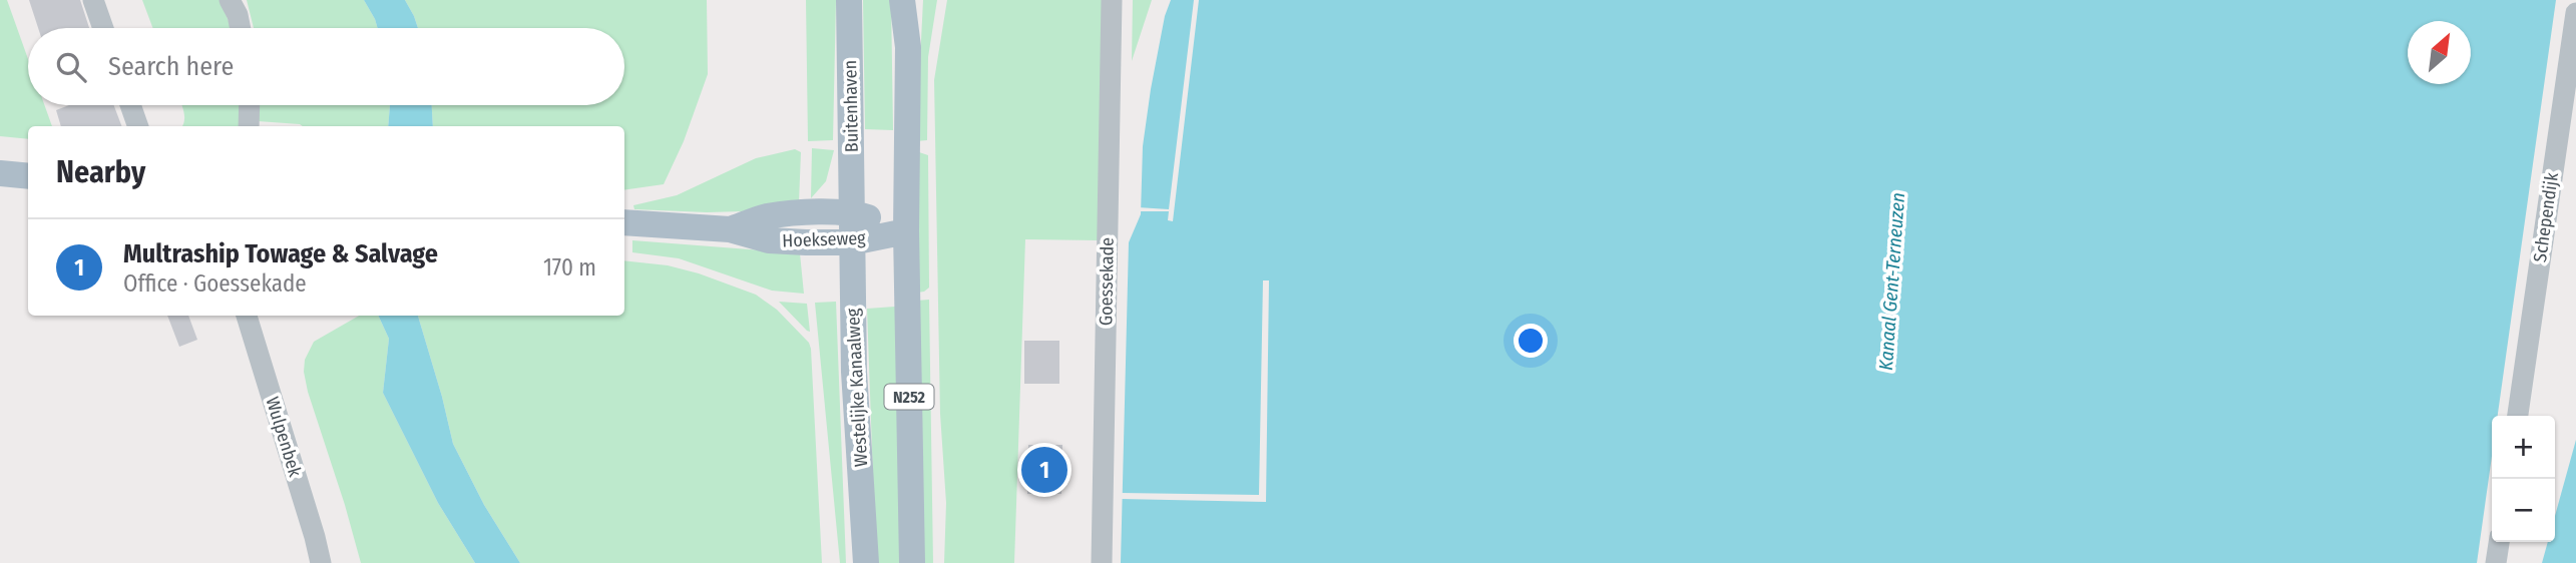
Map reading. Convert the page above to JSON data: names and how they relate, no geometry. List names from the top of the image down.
{
  "streets": {
    "main road": [
      "Buitenhaven",
      "Hoekseweg",
      "Westelijke Kanaalweg",
      "N252"
    ],
    "street": ["Schependijk", "Goessekade", "Wulpenbek"]
  },
  "crossings": [
    ["Buitenhaven", "Hoekseweg"],
    ["Buitenhaven", "Westelijke Kanaalweg"],
    ["Hoekseweg", "Westelijke Kanaalweg"],
    ["Hoekseweg", "N252"]
  ],
  "water": ["Kanaal Gent-Terneuzen"],
  "north": "top right",
  "page": {
    "search": "Search here",
    "heading": "Nearby",
    "list": [
      {
        "mark": "1",
        "name": "Multraship Towage & Salvage",
        "note": "Office · Goessekade",
        "value": "170 m"
      }
    ],
    "map_buttons": ["+", "−"],
    "pins": "1"
  }
}
